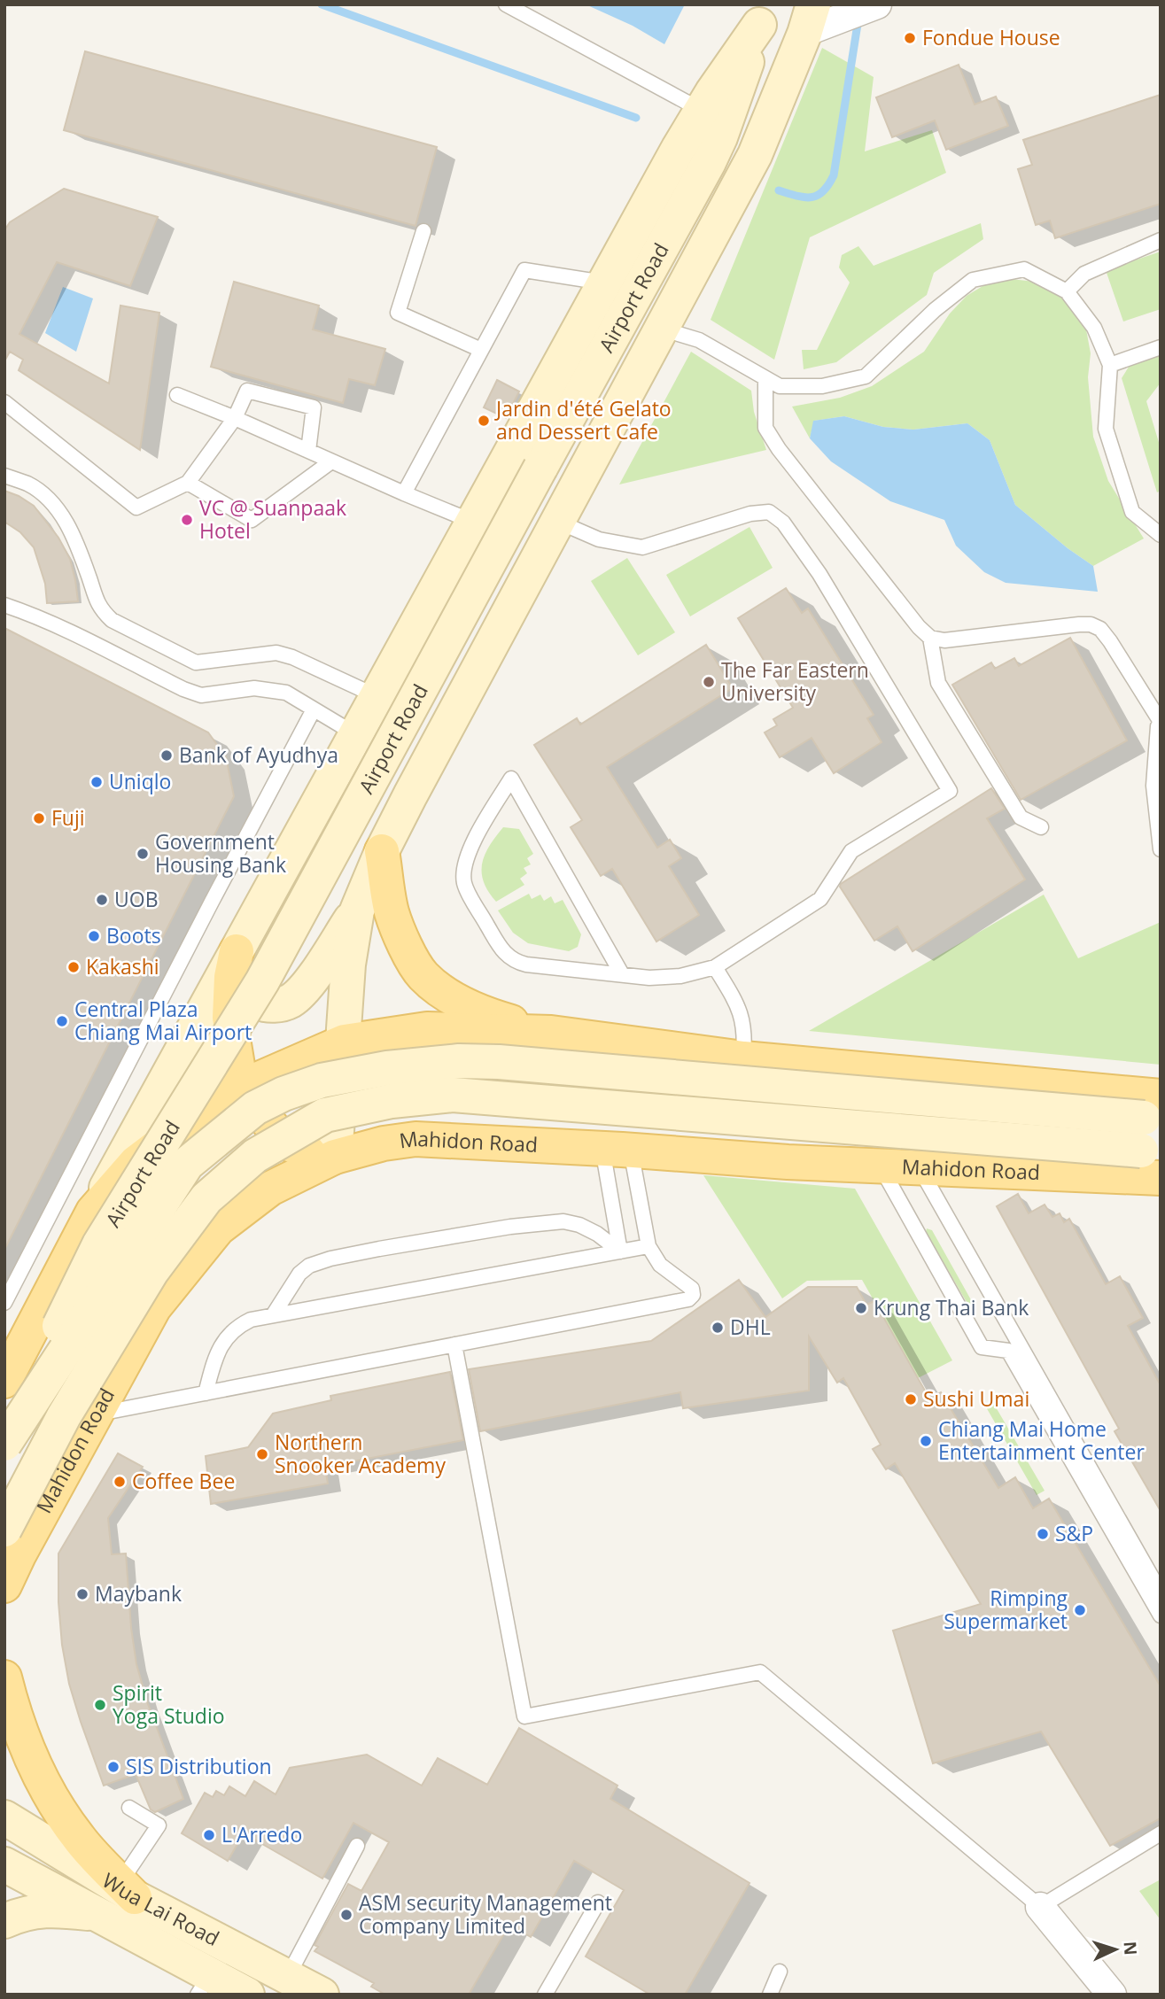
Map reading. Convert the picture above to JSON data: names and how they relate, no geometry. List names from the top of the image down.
{
  "streets": {
    "main road": ["Airport Road", "Mahidon Road", "Wua Lai Road"]
  },
  "places": [
    "Fondue House",
    "Jardin d'été Gelato and Dessert Cafe",
    "VC @ Suanpaak Hotel",
    "The Far Eastern University",
    "Bank of Ayudhya",
    "Uniqlo",
    "Fuji",
    "Government Housing Bank",
    "UOB",
    "Boots",
    "Kakashi",
    "Central Plaza Chiang Mai Airport",
    "Krung Thai Bank",
    "DHL",
    "Sushi Umai",
    "Chiang Mai Home Entertainment Center",
    "Northern Snooker Academy",
    "Coffee Bee",
    "S&P",
    "Maybank",
    "Rimping Supermarket",
    "Spirit Yoga Studio",
    "SIS Distribution",
    "L'Arredo",
    "ASM security Management Company Limited"
  ],
  "north": "right"
}
